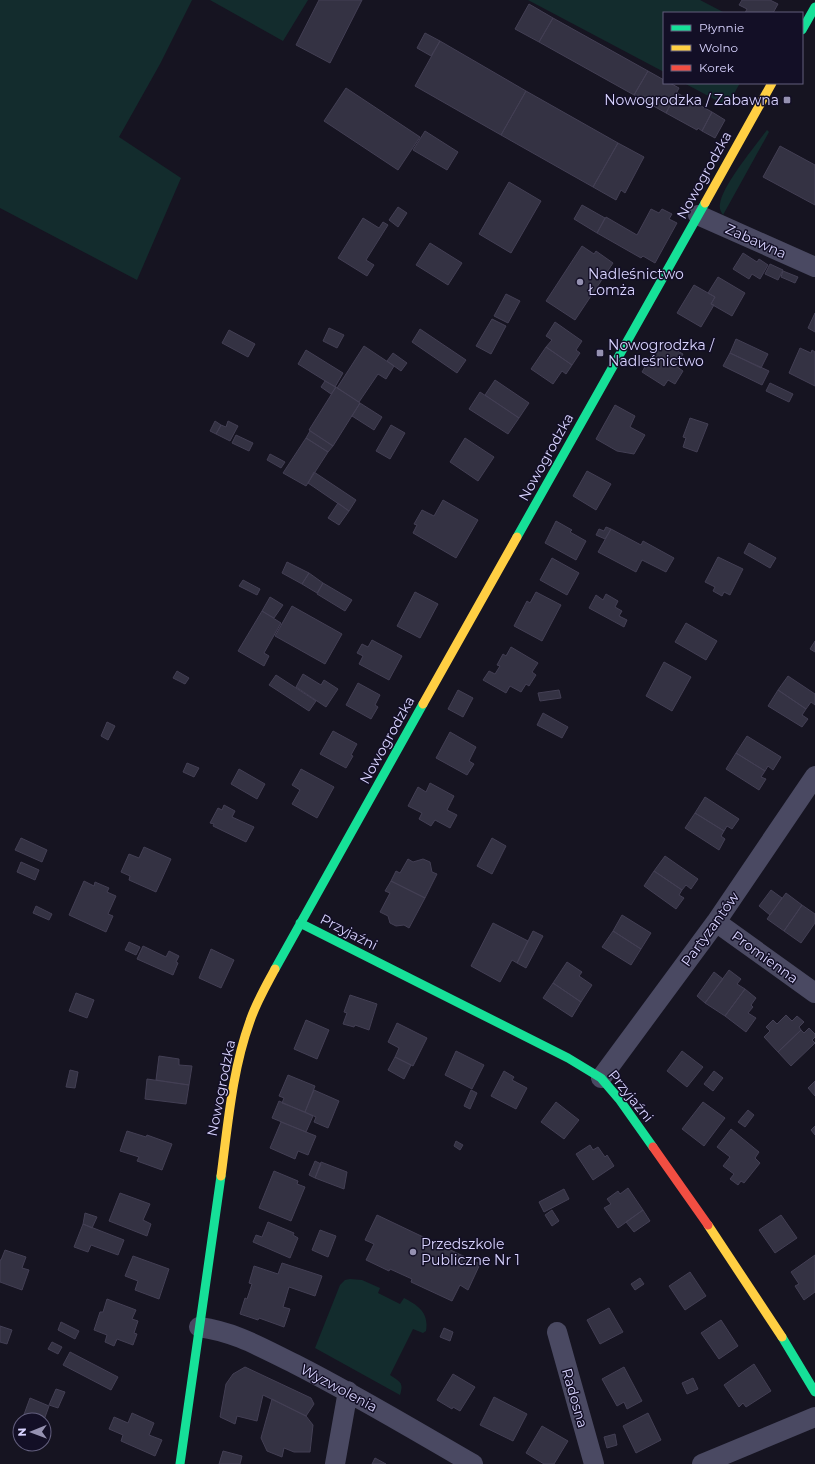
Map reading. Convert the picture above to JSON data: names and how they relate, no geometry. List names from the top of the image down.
{
  "streets": {
    "street": [
      "Nowogrodzka",
      "Zabawna",
      "Partyzantów",
      "Przyjaźni",
      "Promienna",
      "Wyzwolenia",
      "Radosna"
    ]
  },
  "crossings": [
    ["Nowogrodzka", "Zabawna"],
    ["Nowogrodzka", "Przyjaźni"],
    ["Nowogrodzka", "Wyzwolenia"],
    ["Partyzantów", "Przyjaźni"],
    ["Partyzantów", "Promienna"]
  ],
  "places": {
    "transit": ["Nowogrodzka / Zabawna", "Nowogrodzka / Nadleśnictwo"],
    "other": ["Nadleśnictwo Łomża", "Przedszkole Publiczne Nr 1"]
  },
  "legend": ["Płynnie", "Wolno", "Korek"],
  "north": "left"
}
